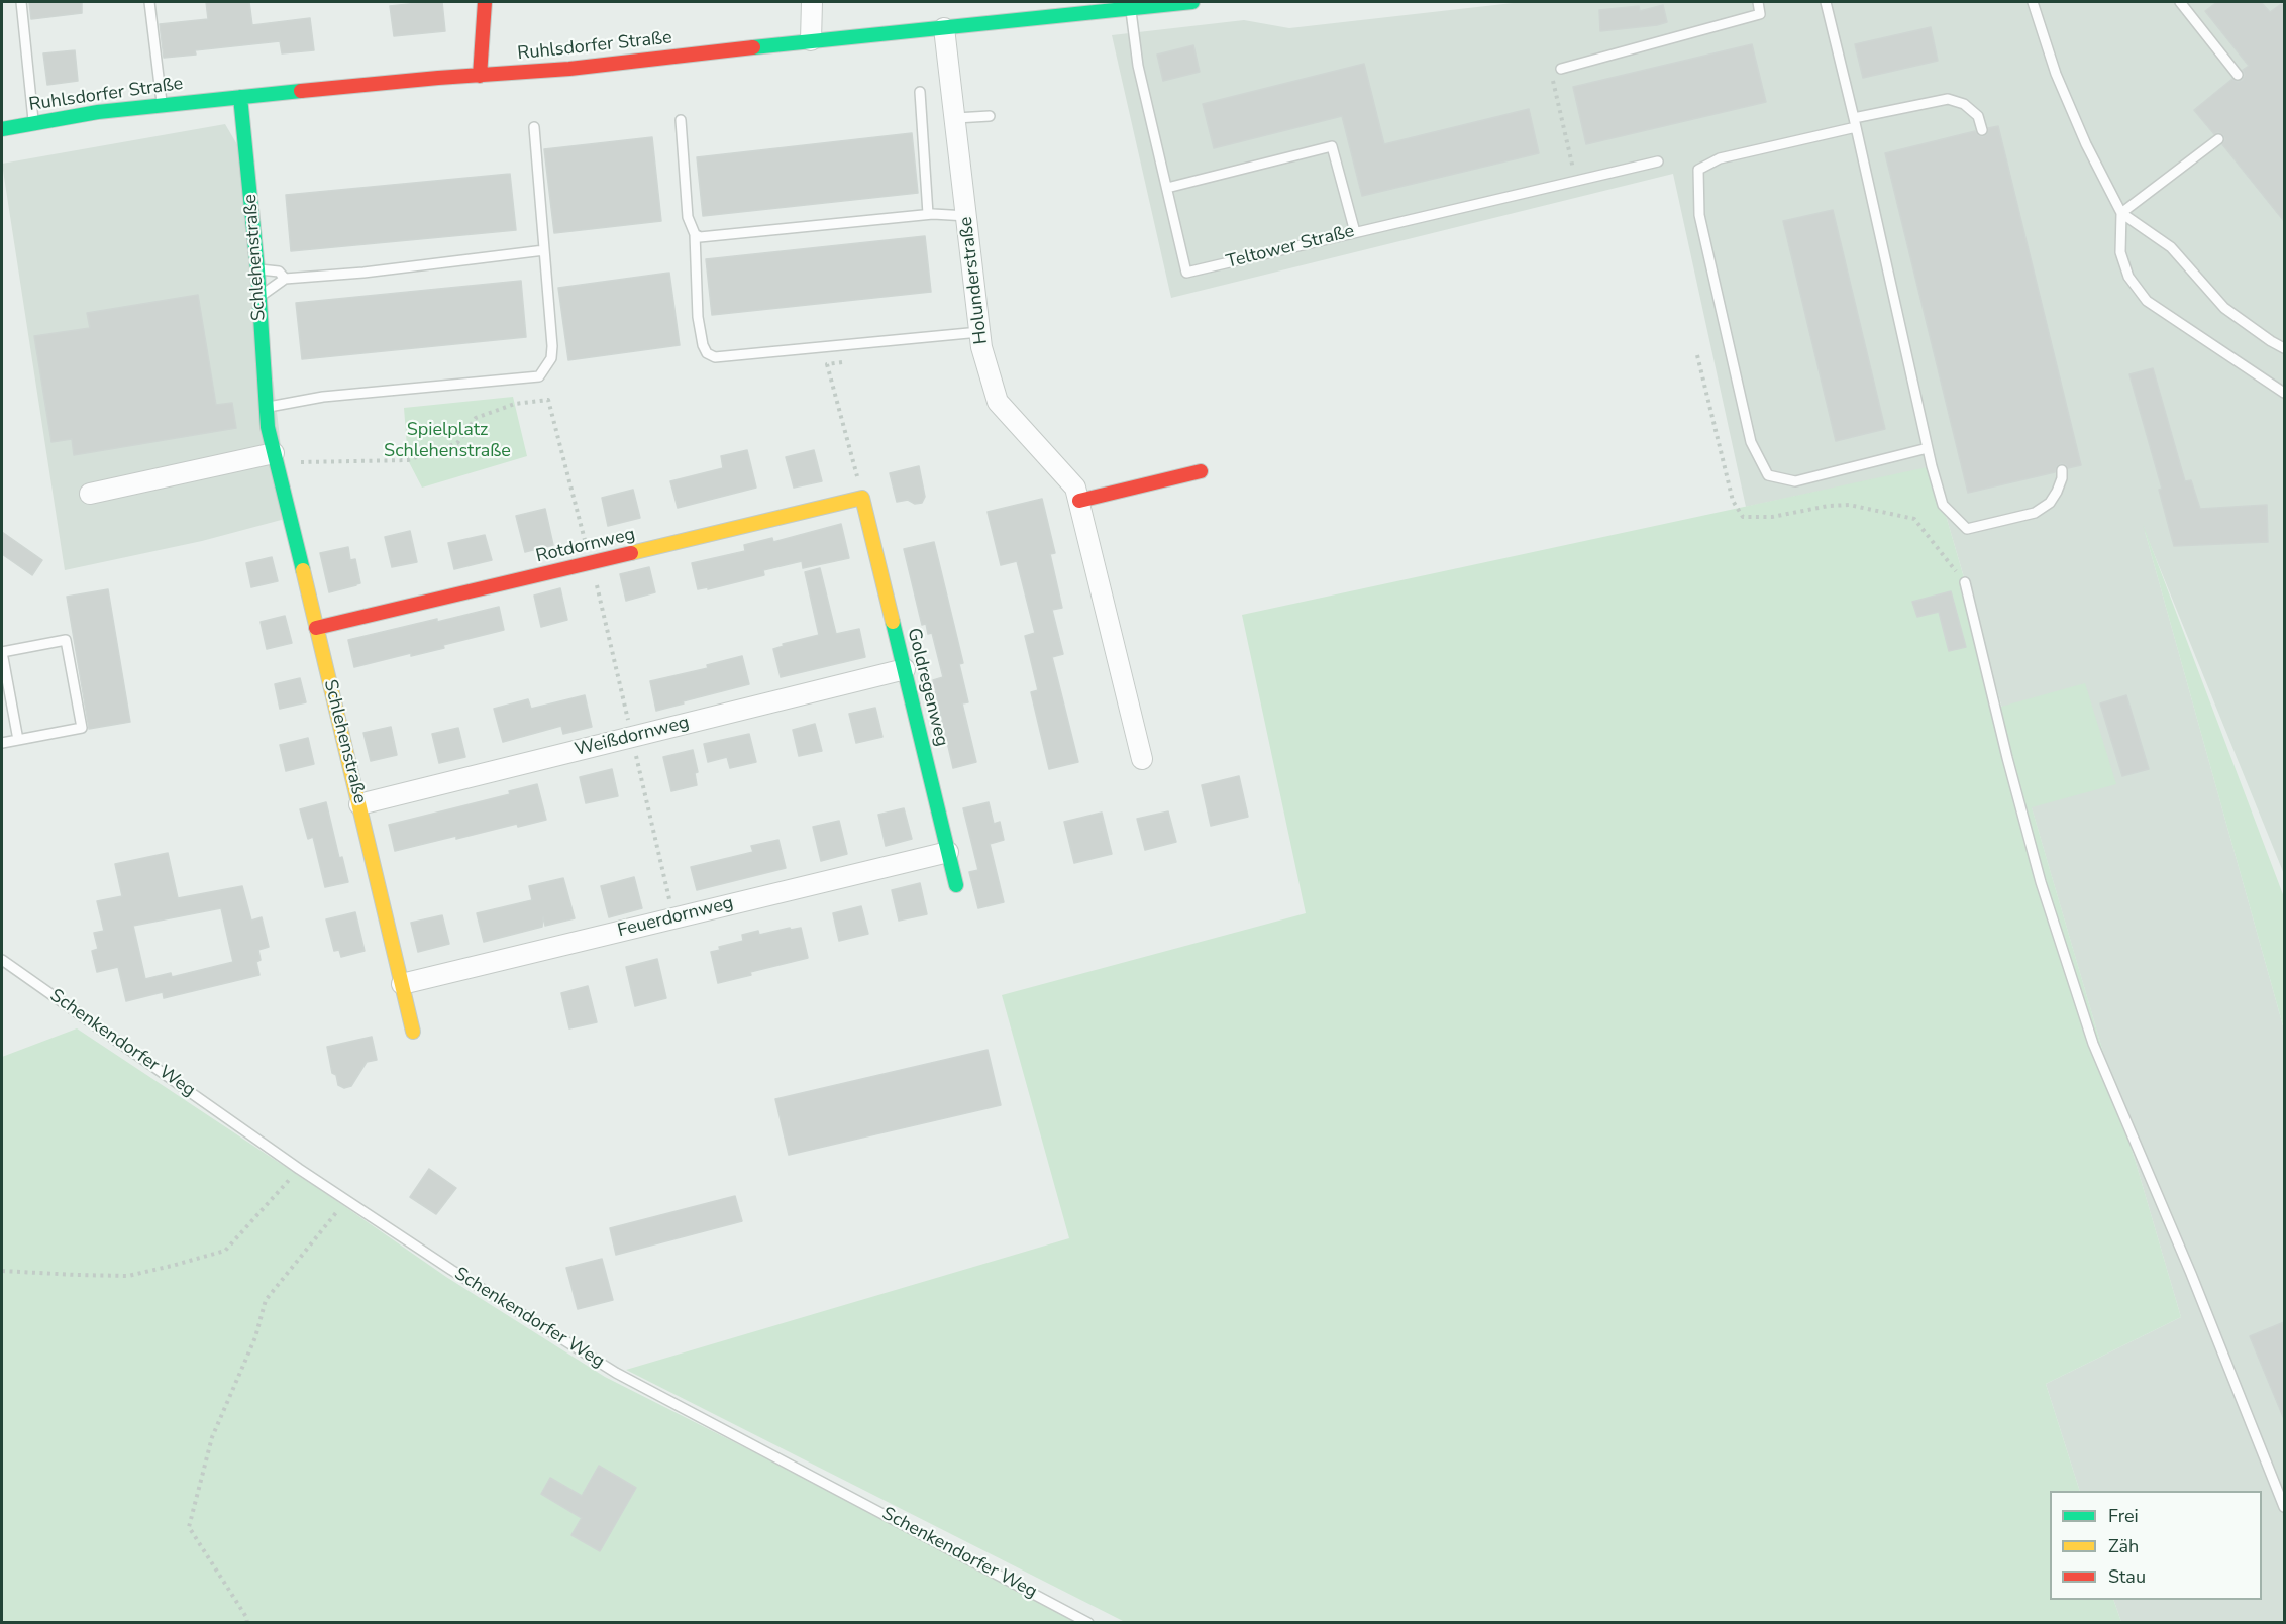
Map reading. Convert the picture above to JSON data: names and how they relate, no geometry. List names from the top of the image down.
{
  "streets": {
    "street": [
      "Ruhlsdorfer Straße",
      "Schlehenstraße",
      "Holunderstraße",
      "Rotdornweg",
      "Goldregenweg",
      "Weißdornweg",
      "Feuerdornweg"
    ],
    "lane": ["Teltower Straße", "Schenkendorfer Weg"]
  },
  "crossings": [
    ["Ruhlsdorfer Straße", "Teltower Straße"],
    ["Ruhlsdorfer Straße", "Schlehenstraße"],
    ["Ruhlsdorfer Straße", "Holunderstraße"],
    ["Schlehenstraße", "Rotdornweg"],
    ["Schlehenstraße", "Weißdornweg"],
    ["Schlehenstraße", "Feuerdornweg"],
    ["Rotdornweg", "Goldregenweg"],
    ["Goldregenweg", "Weißdornweg"],
    ["Goldregenweg", "Feuerdornweg"]
  ],
  "parks": ["Spielplatz Schlehenstraße"],
  "legend": ["Frei", "Zäh", "Stau"]
}
